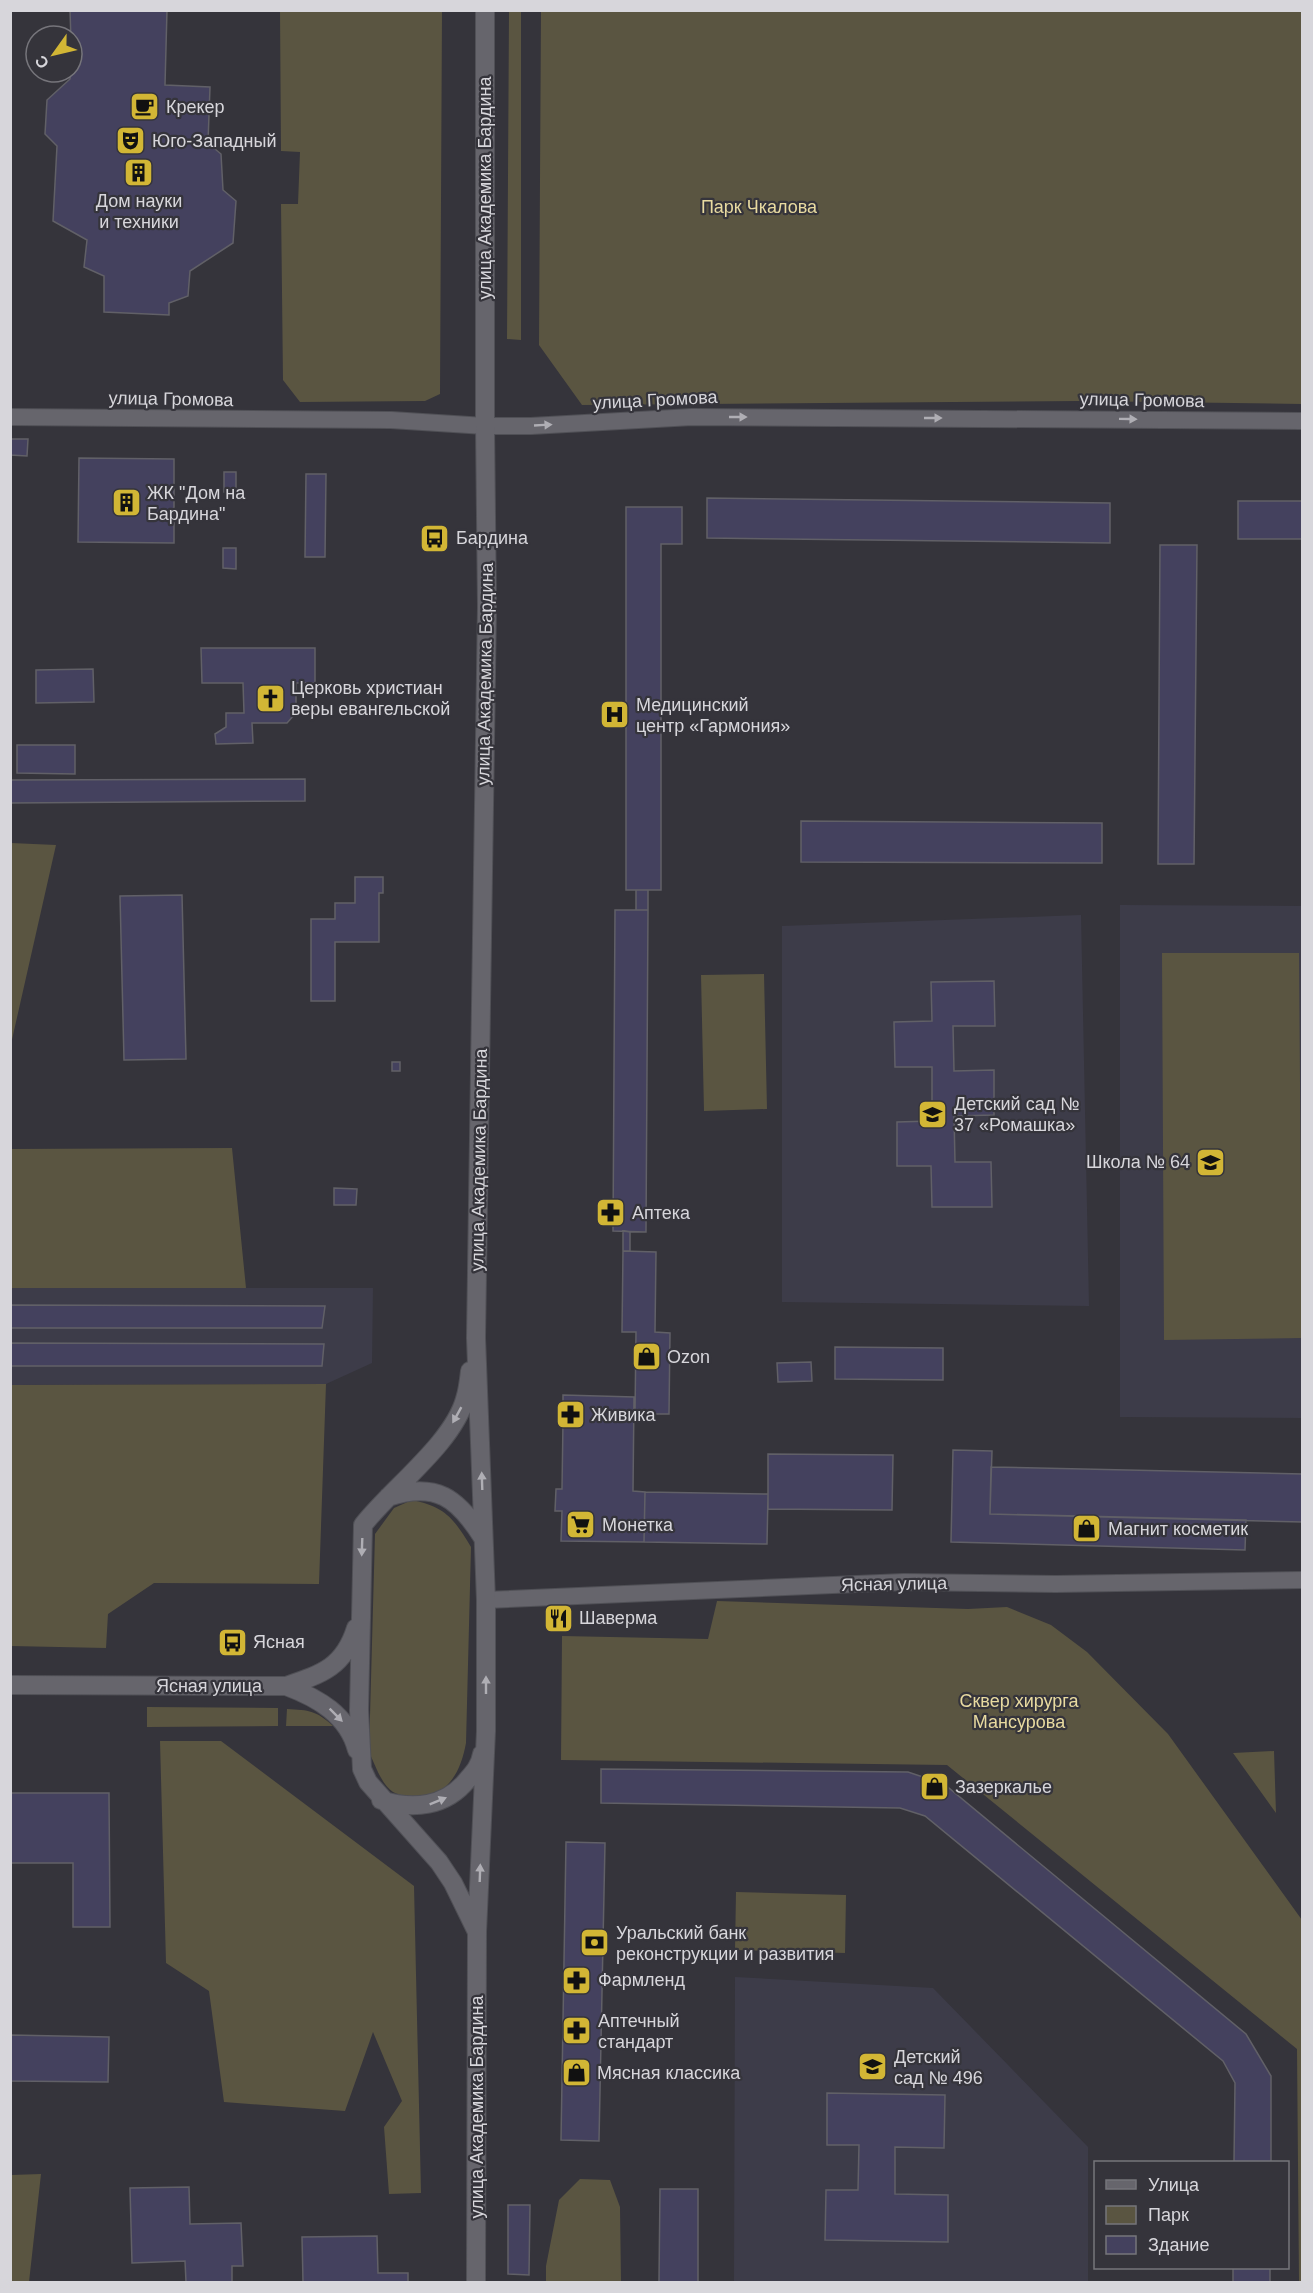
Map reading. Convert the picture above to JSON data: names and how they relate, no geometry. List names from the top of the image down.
{
  "streets": {
    "street": ["улица Академика Бардина", "улица Громова", "Ясная улица"]
  },
  "crossings": [
    ["улица Академика Бардина", "улица Громова"],
    ["улица Академика Бардина", "Ясная улица"]
  ],
  "one_way": ["улица Громова"],
  "parks": ["Парк Чкалова", "Сквер хирурга Мансурова"],
  "places": {
    "cafe": ["Крекер"],
    "theatre": ["Юго-Западный"],
    "building": ["Дом науки и техники", "ЖК \"Дом на Бардина\""],
    "bus stop": ["Бардина", "Ясная"],
    "church": ["Церковь христиан веры евангельской"],
    "hospital": ["Медицинский центр «Гармония»"],
    "school or university": ["Детский сад № 37 «Ромашка»", "Школа № 64", "Детский сад № 496"],
    "pharmacy": [
      "Аптека",
      "Живика",
      "Фармленд",
      "Аптечный стандарт"
    ],
    "shop": [
      "Ozon",
      "Магнит косметик",
      "Зазеркалье",
      "Мясная классика"
    ],
    "supermarket": ["Монетка"],
    "restaurant": ["Шаверма"],
    "bank": ["Уральский банк реконструкции и развития"]
  },
  "legend": ["Улица", "Парк", "Здание"],
  "north": "bottom left"
}
